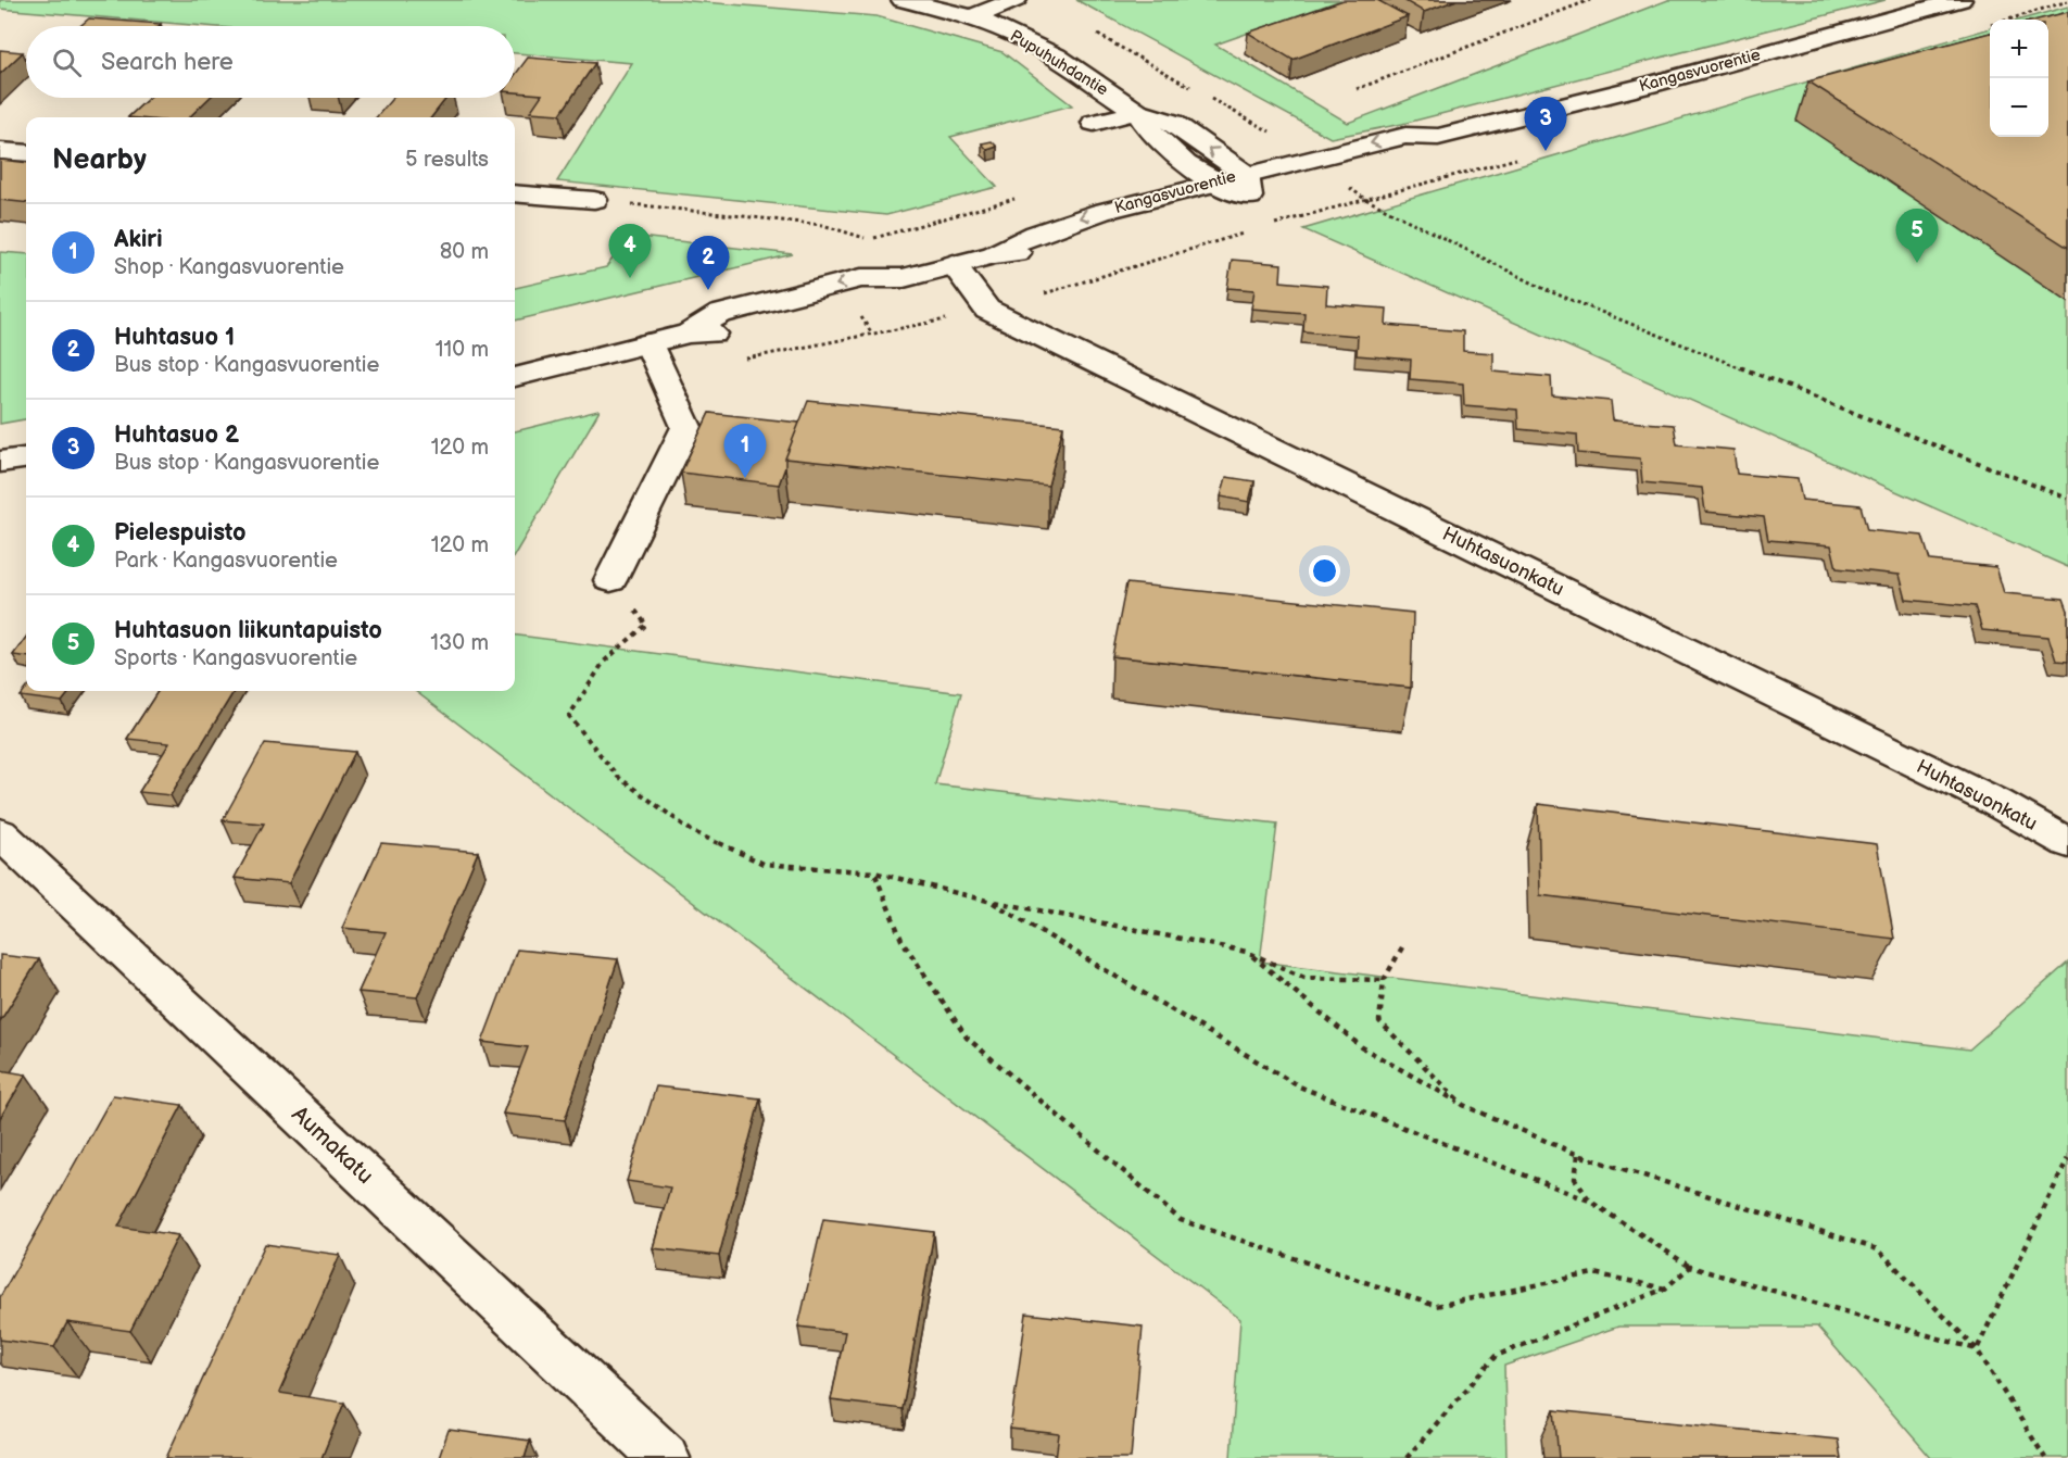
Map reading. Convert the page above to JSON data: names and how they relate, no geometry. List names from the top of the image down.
{
  "streets": {
    "street": [
      "Pupuhuhdantie",
      "Kangasvuorentie",
      "Huhtasuonkatu",
      "Aumakatu"
    ]
  },
  "crossings": [
    ["Pupuhuhdantie", "Kangasvuorentie"],
    ["Kangasvuorentie", "Huhtasuonkatu"]
  ],
  "page": {
    "map_buttons": ["+", "−"],
    "search": "Search here",
    "pins": [
      "3",
      "5",
      "4",
      "2",
      "1"
    ],
    "heading": ["Nearby", "5 results"],
    "list": [
      {
        "mark": "1",
        "name": "Akiri",
        "note": "Shop · Kangasvuorentie",
        "value": "80 m"
      },
      {
        "mark": "2",
        "name": "Huhtasuo 1",
        "note": "Bus stop · Kangasvuorentie",
        "value": "110 m"
      },
      {
        "mark": "3",
        "name": "Huhtasuo 2",
        "note": "Bus stop · Kangasvuorentie",
        "value": "120 m"
      },
      {
        "mark": "4",
        "name": "Pielespuisto",
        "note": "Park · Kangasvuorentie",
        "value": "120 m"
      },
      {
        "mark": "5",
        "name": "Huhtasuon liikuntapuisto",
        "note": "Sports · Kangasvuorentie",
        "value": "130 m"
      }
    ]
  }
}
